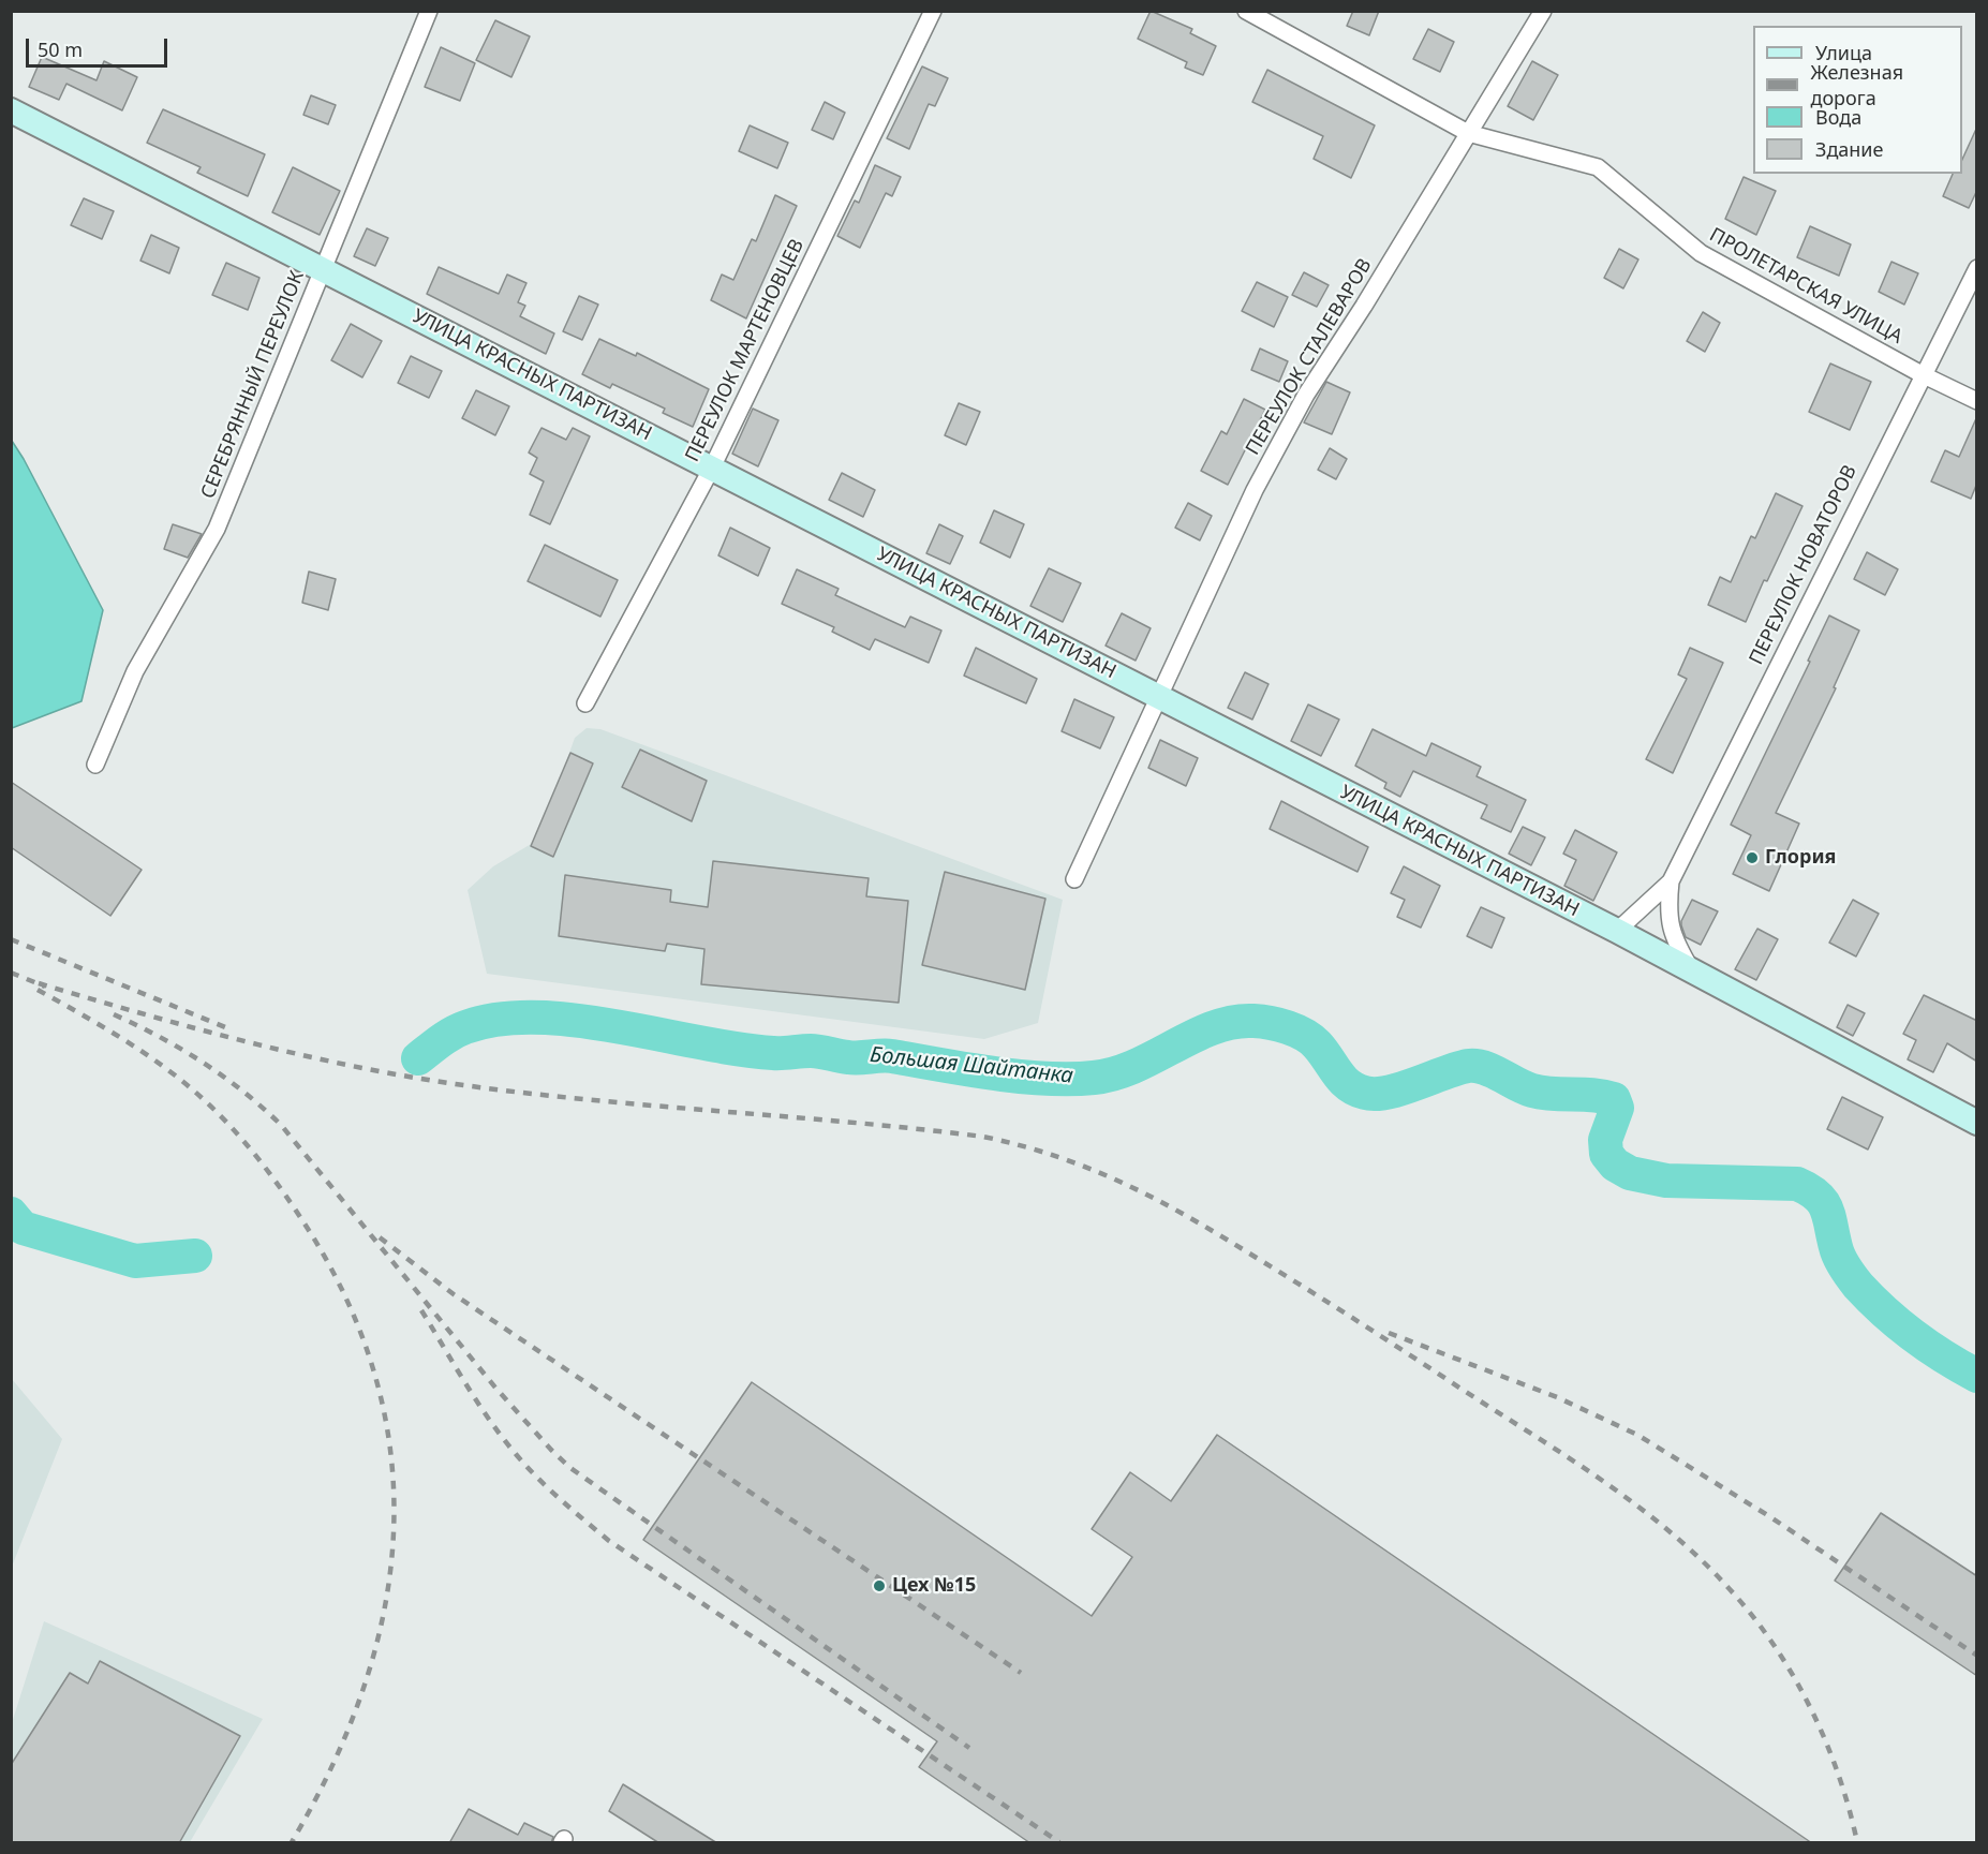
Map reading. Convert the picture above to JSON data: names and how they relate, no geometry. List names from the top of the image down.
{
  "streets": {
    "street": [
      "ПРОЛЕТАРСКАЯ УЛИЦА",
      "ПЕРЕУЛОК МАРТЕНОВЦЕВ",
      "ПЕРЕУЛОК СТАЛЕВАРОВ",
      "УЛИЦА КРАСНЫХ ПАРТИЗАН",
      "СЕРЕБРЯННЫЙ ПЕРЕУЛОК",
      "ПЕРЕУЛОК НОВАТОРОВ"
    ]
  },
  "crossings": [
    ["ПРОЛЕТАРСКАЯ УЛИЦА", "ПЕРЕУЛОК СТАЛЕВАРОВ"],
    ["ПРОЛЕТАРСКАЯ УЛИЦА", "ПЕРЕУЛОК НОВАТОРОВ"],
    ["ПЕРЕУЛОК МАРТЕНОВЦЕВ", "УЛИЦА КРАСНЫХ ПАРТИЗАН"],
    ["ПЕРЕУЛОК СТАЛЕВАРОВ", "УЛИЦА КРАСНЫХ ПАРТИЗАН"],
    ["УЛИЦА КРАСНЫХ ПАРТИЗАН", "СЕРЕБРЯННЫЙ ПЕРЕУЛОК"]
  ],
  "water": ["Большая Шайтанка"],
  "places": ["Глория", "Цех №15"],
  "legend": [
    "Улица",
    "Железная дорога",
    "Вода",
    "Здание"
  ],
  "scale_bar": "50 m"
}
